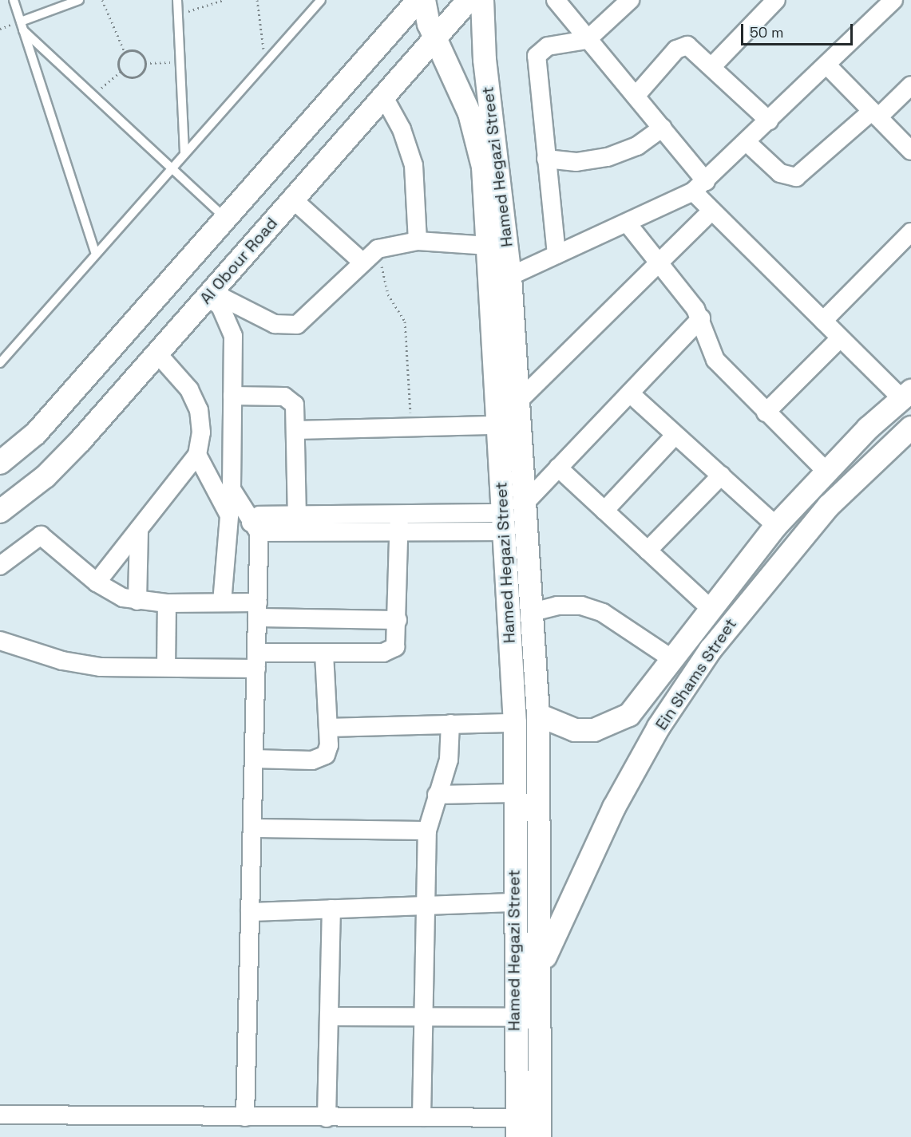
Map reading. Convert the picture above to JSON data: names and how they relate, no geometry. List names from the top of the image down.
{
  "streets": {
    "street": ["Hamed Hegazi Street", "Al Obour Road", "Ein Shams Street"]
  },
  "crossings": [
    ["Hamed Hegazi Street", "Al Obour Road"],
    ["Hamed Hegazi Street", "Ein Shams Street"]
  ],
  "scale_bar": "50 m"
}
